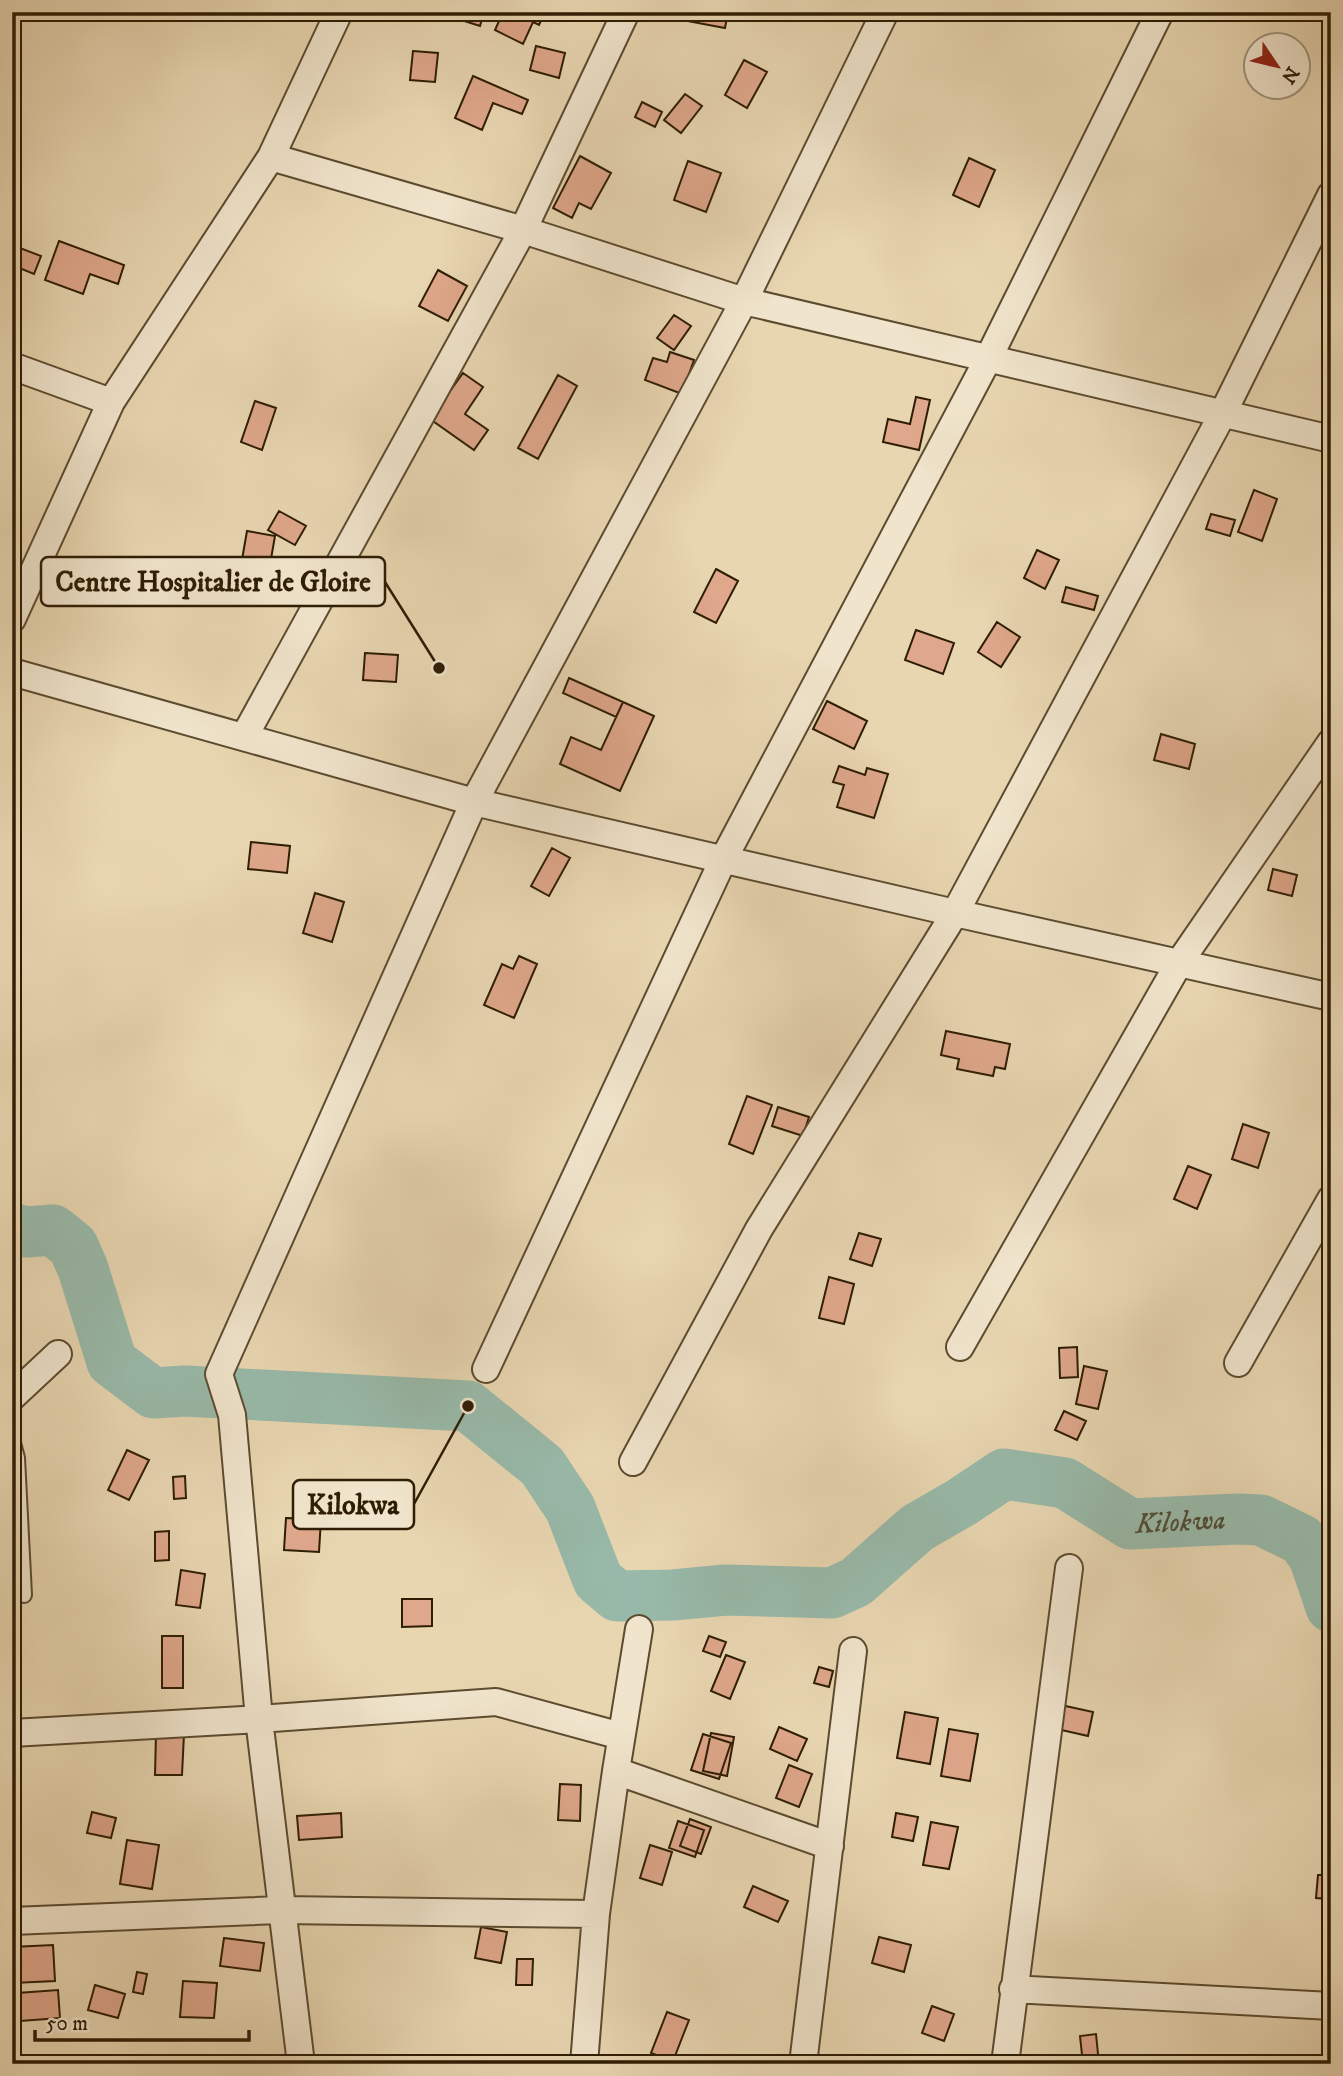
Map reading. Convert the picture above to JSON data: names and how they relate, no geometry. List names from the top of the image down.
{
  "water": ["Kilokwa"],
  "places": ["Centre Hospitalier de Gloire", "Kilokwa"],
  "scale_bar": "50 m",
  "north": "bottom right"
}
